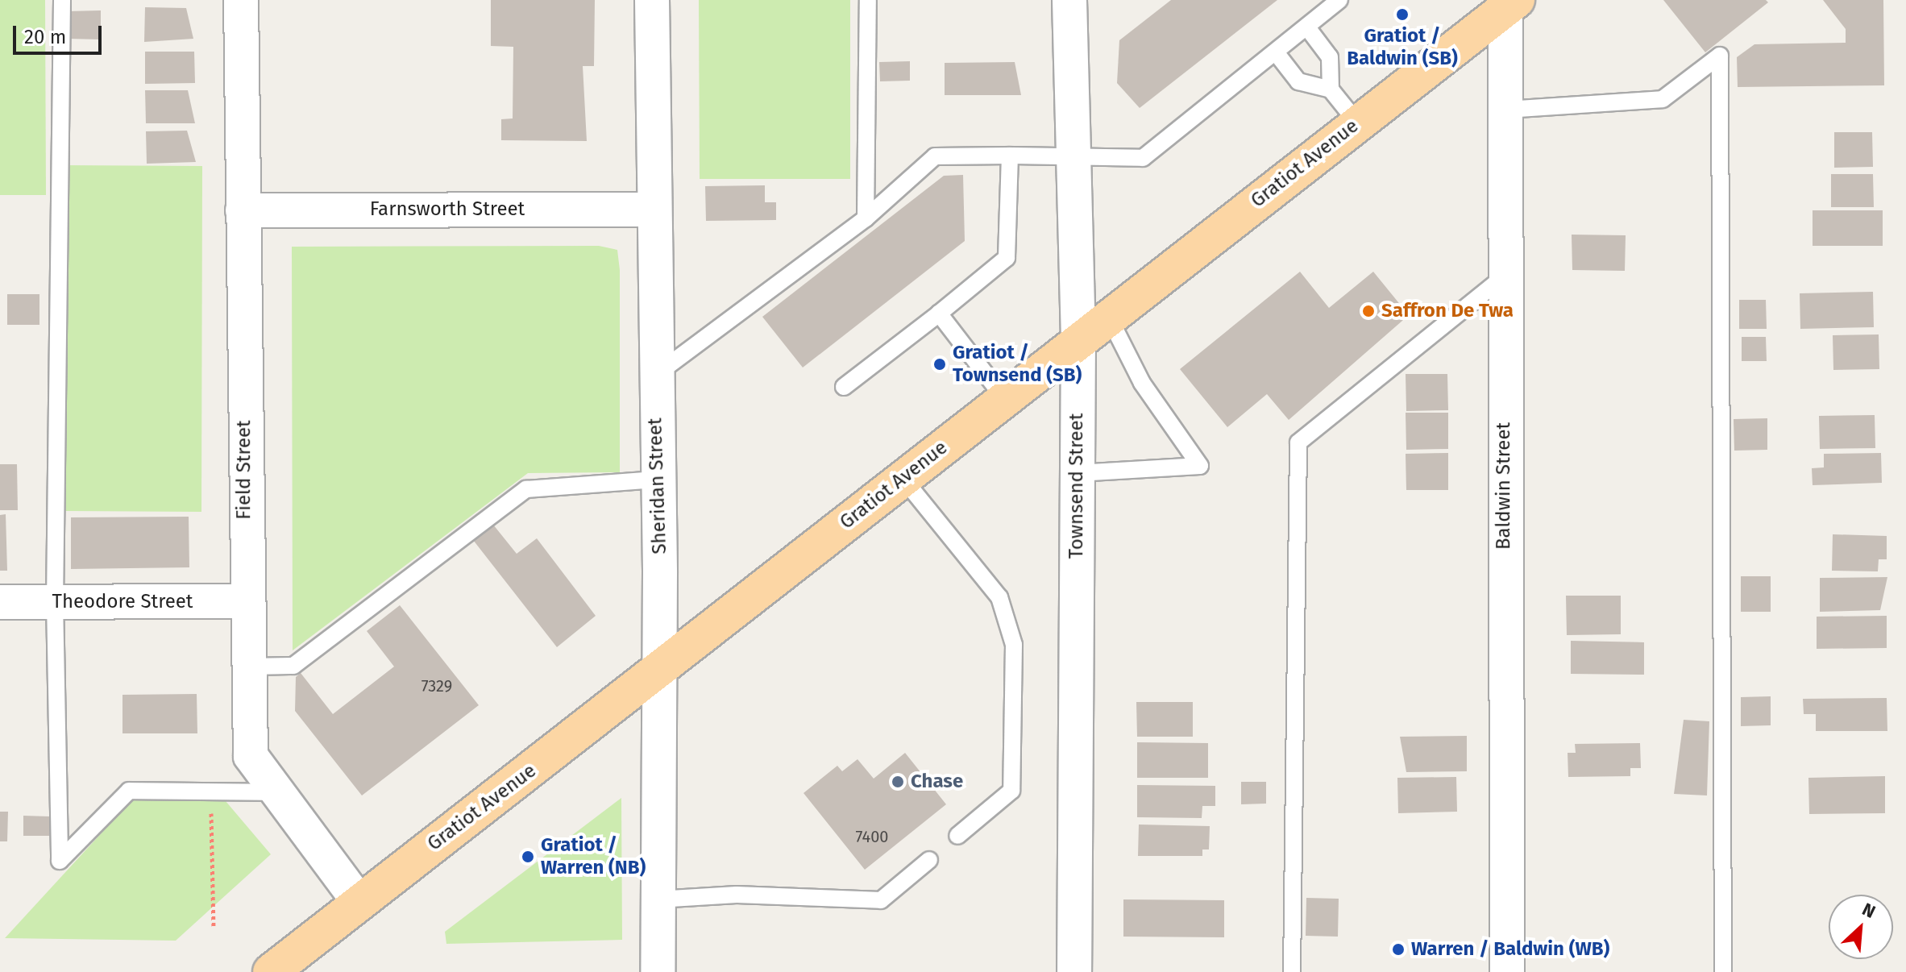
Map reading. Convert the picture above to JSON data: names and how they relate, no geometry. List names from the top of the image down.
{
  "streets": {
    "main road": ["Gratiot Avenue"],
    "street": [
      "Farnsworth Street",
      "Field Street",
      "Sheridan Street",
      "Townsend Street",
      "Baldwin Street",
      "Theodore Street"
    ]
  },
  "crossings": [
    ["Gratiot Avenue", "Field Street"],
    ["Gratiot Avenue", "Sheridan Street"],
    ["Gratiot Avenue", "Townsend Street"],
    ["Gratiot Avenue", "Baldwin Street"],
    ["Farnsworth Street", "Field Street"],
    ["Farnsworth Street", "Sheridan Street"],
    ["Field Street", "Theodore Street"]
  ],
  "places": [
    "Gratiot / Baldwin (SB)",
    "Saffron De Twa",
    "Gratiot / Townsend (SB)",
    "Chase",
    "Gratiot / Warren (NB)",
    "Warren / Baldwin (WB)"
  ],
  "house_numbers": ["7329", "7400"],
  "scale_bar": "20 m",
  "north": "top right"
}
